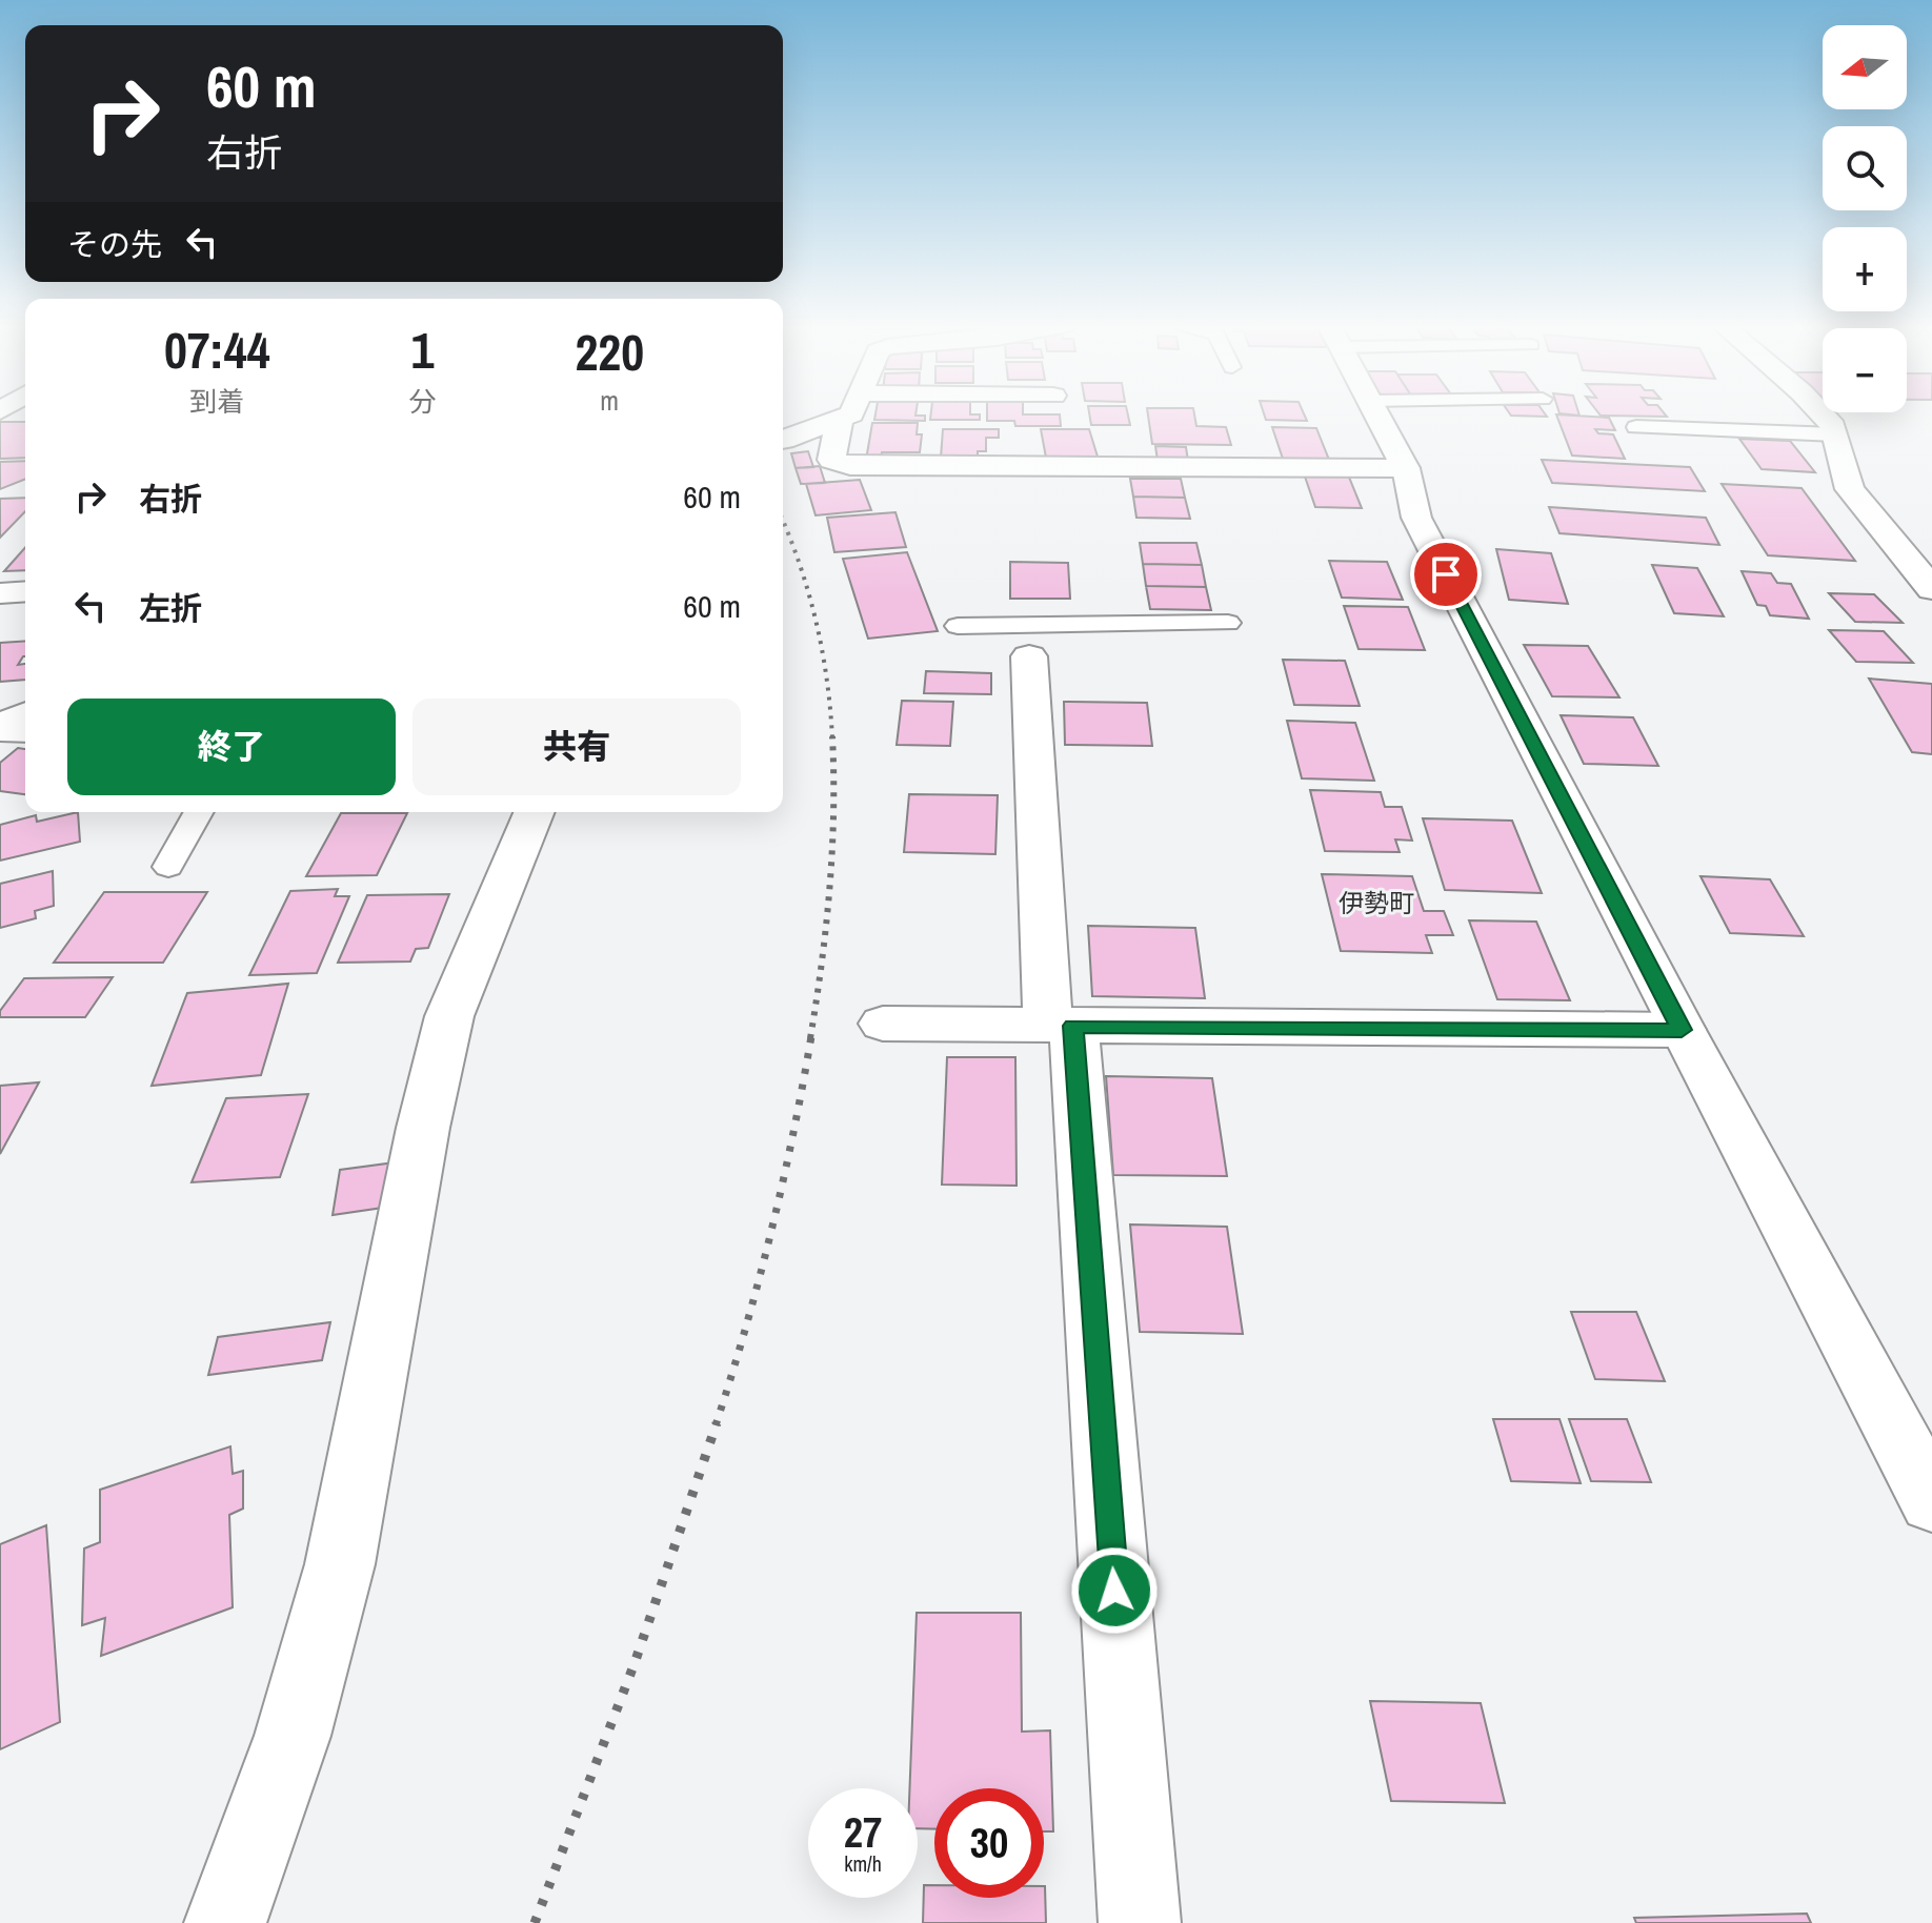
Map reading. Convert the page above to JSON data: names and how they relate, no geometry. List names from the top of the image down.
{
  "districts": ["伊勢町"],
  "north": "left",
  "page": {
    "map_buttons": ["+", "−"],
    "turn": ["60 m", "右折"],
    "then": "その先",
    "eta": [
      "07:44",
      "到着",
      "1",
      "分",
      "220",
      "m"
    ],
    "list": [
      {
        "name": "右折",
        "value": "60 m"
      },
      {
        "name": "左折",
        "value": "60 m"
      }
    ],
    "buttons": ["終了", "共有"],
    "speed": "27 km/h",
    "limit": "30"
  }
}
